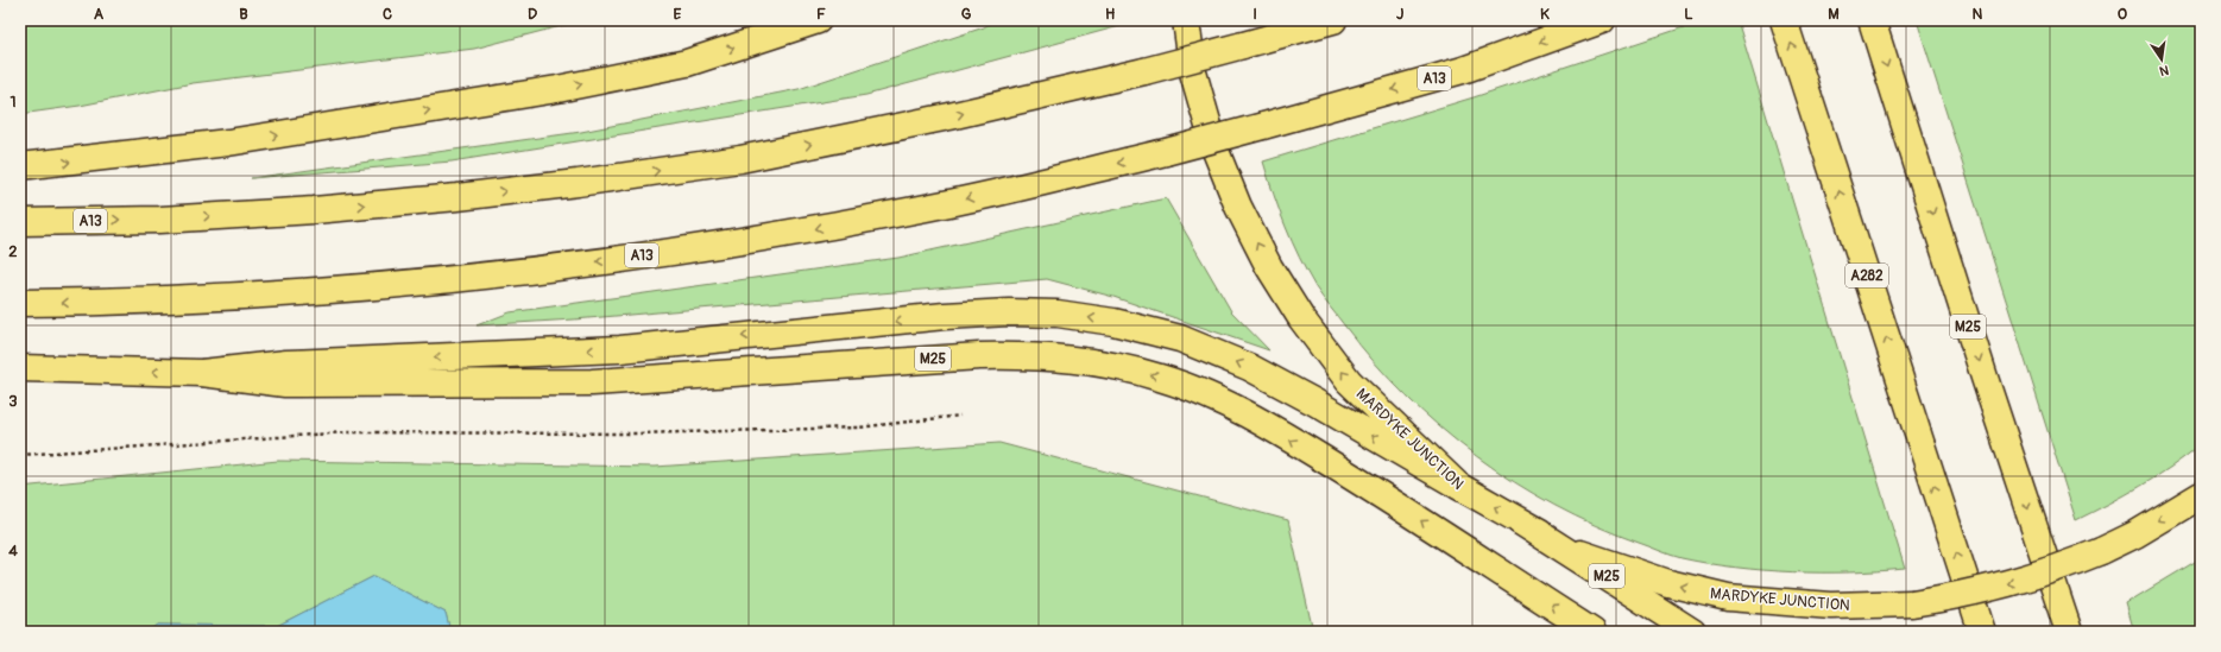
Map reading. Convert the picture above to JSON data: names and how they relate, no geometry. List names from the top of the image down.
{
  "streets": {
    "highway": [
      "A13",
      "A282",
      "M25",
      "MARDYKE JUNCTION"
    ]
  },
  "crossings": [
    ["M25", "MARDYKE JUNCTION"]
  ],
  "north": "bottom",
  "grid": {
    "columns": [
      "A",
      "B",
      "C",
      "D",
      "E",
      "F",
      "G",
      "H",
      "I",
      "J",
      "K",
      "L",
      "M",
      "N",
      "O"
    ],
    "rows": [
      "1",
      "2",
      "3",
      "4"
    ]
  }
}
